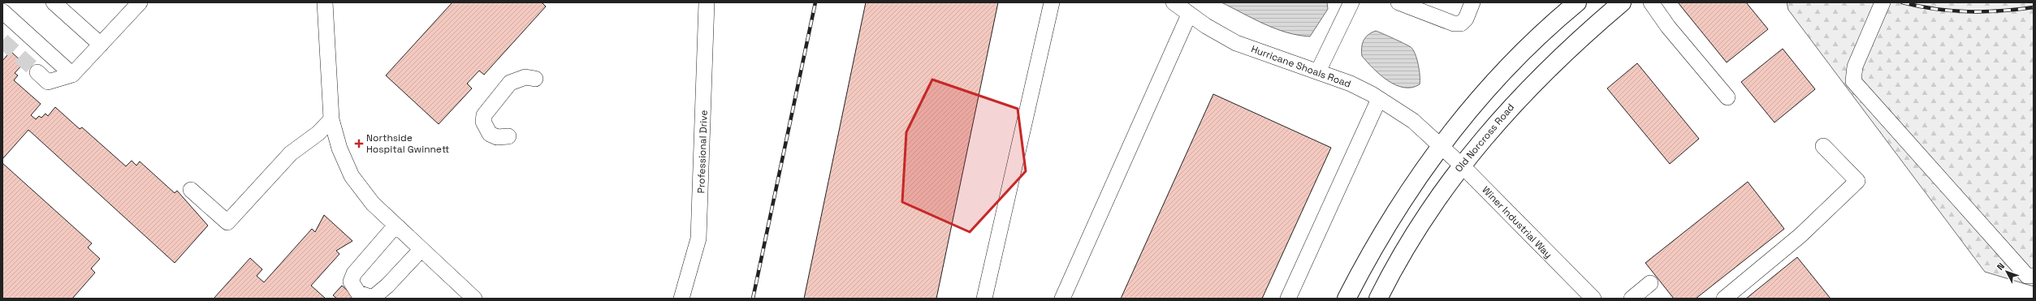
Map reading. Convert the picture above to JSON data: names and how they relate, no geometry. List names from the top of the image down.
{
  "streets": {
    "main road": ["Old Norcross Road"],
    "street": ["Hurricane Shoals Road", "Professional Drive", "Winer Industrial Way"]
  },
  "crossings": [
    ["Hurricane Shoals Road", "Winer Industrial Way"],
    ["Old Norcross Road", "Winer Industrial Way"]
  ],
  "places": {
    "health": ["Northside Hospital Gwinnett"]
  },
  "north": "top left"
}
